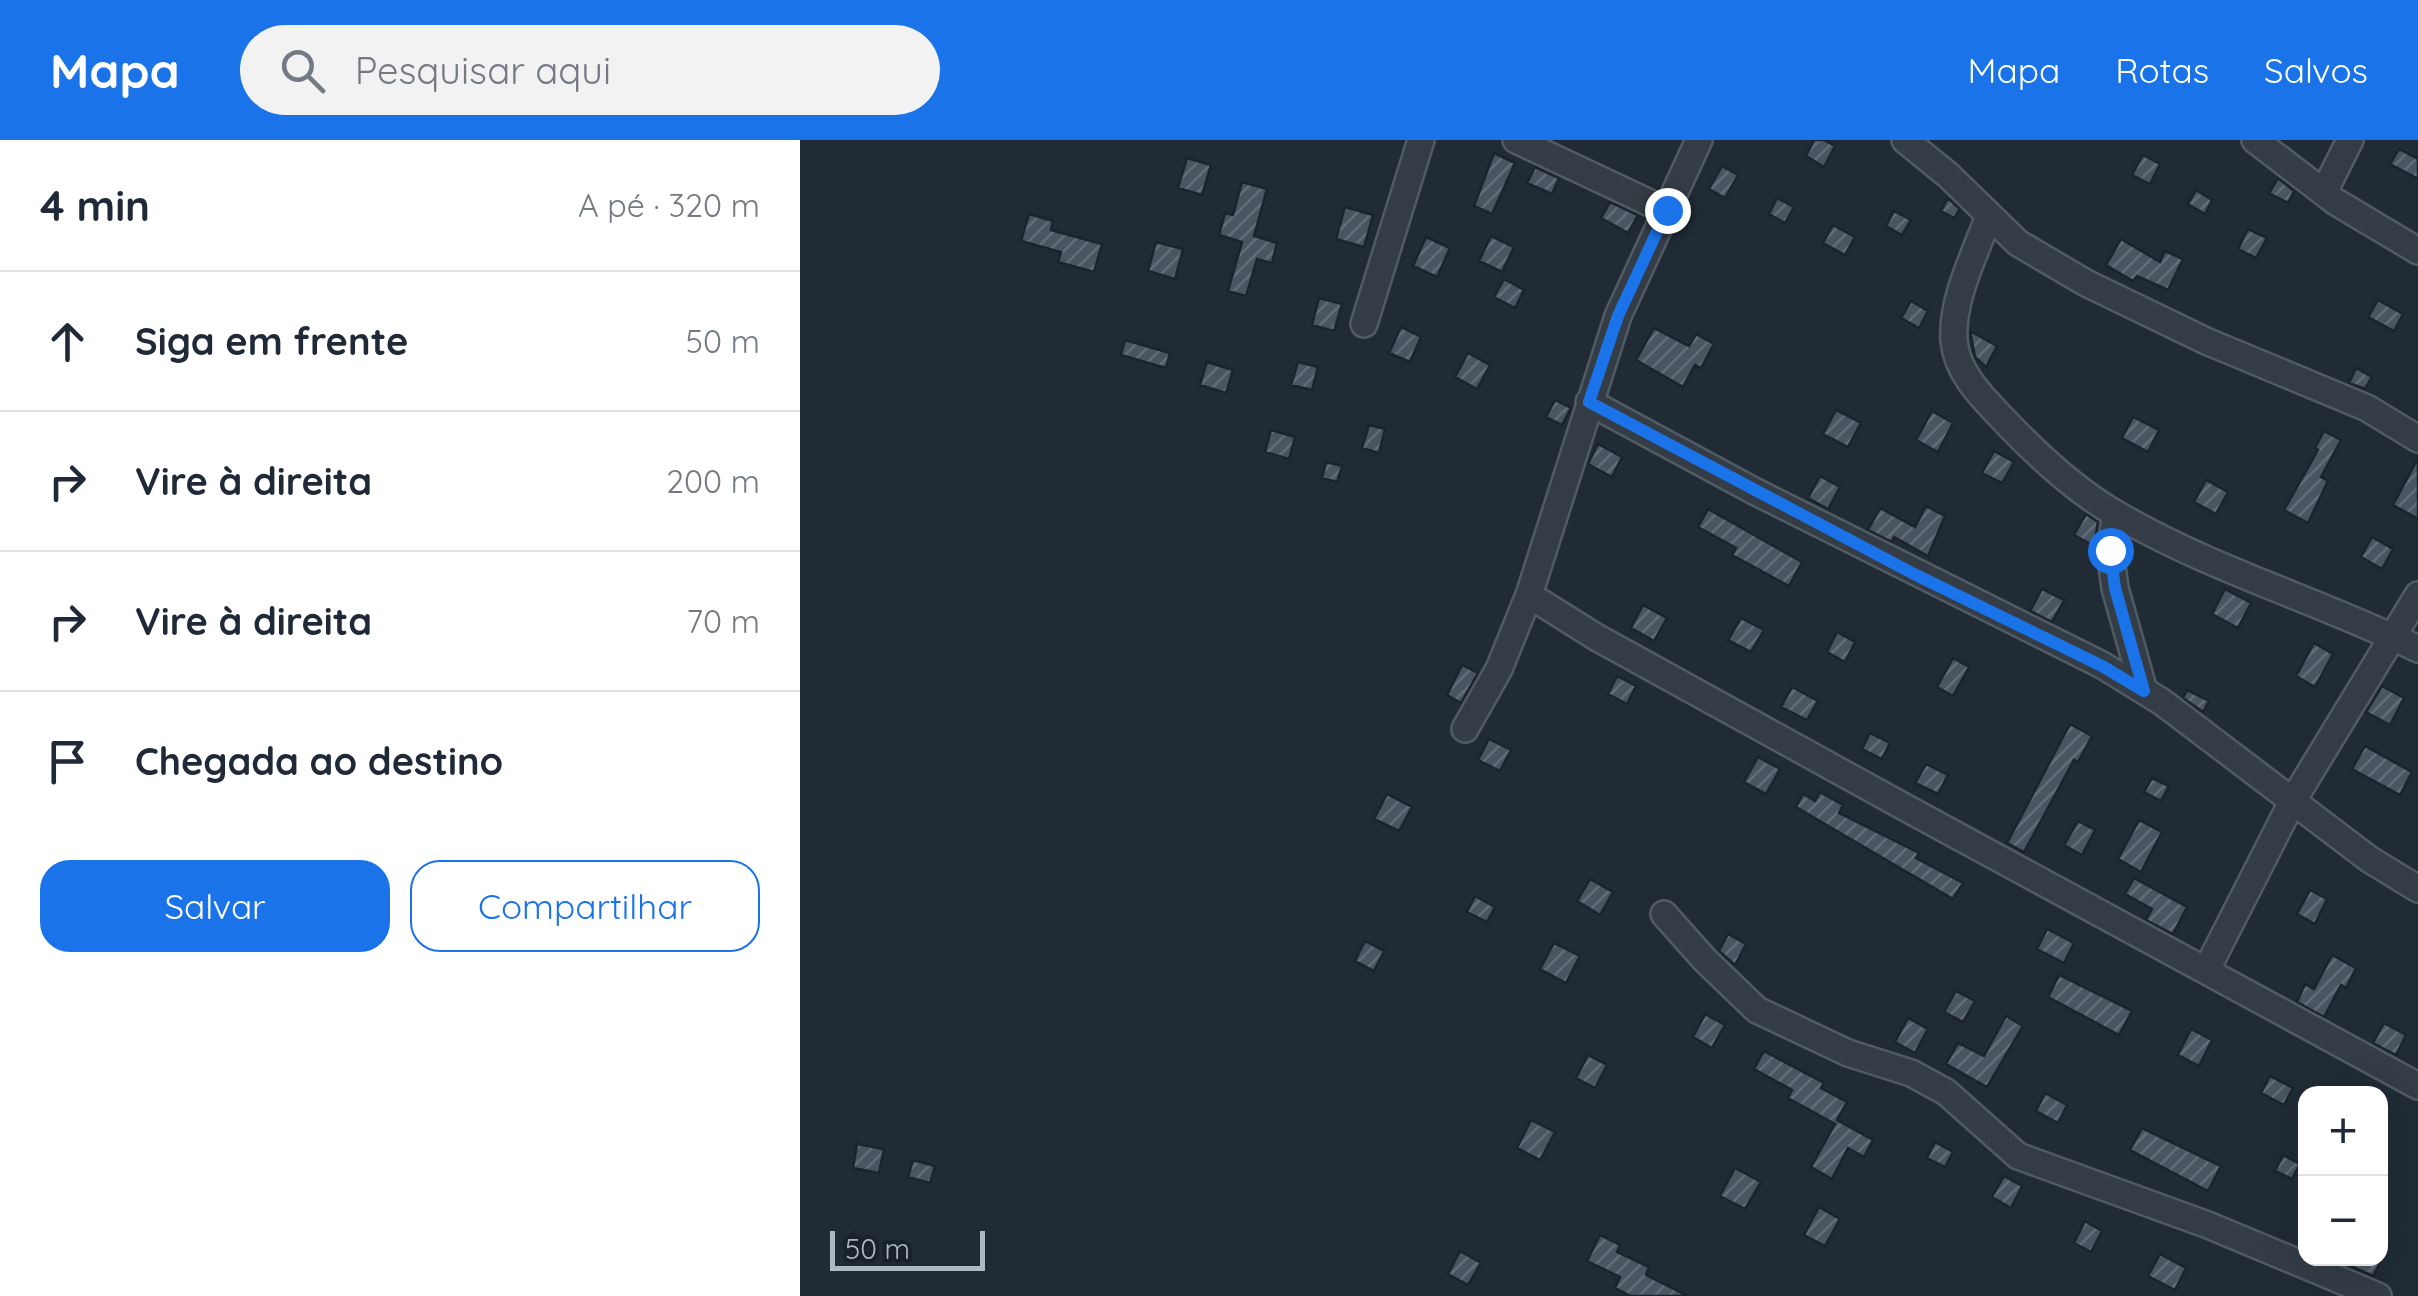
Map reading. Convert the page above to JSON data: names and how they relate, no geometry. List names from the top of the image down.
{
  "scale_bar": "50 m",
  "page": {
    "header": "Mapa",
    "search": "Pesquisar aqui",
    "nav": ["Mapa", "Rotas", "Salvos"],
    "heading": ["4 min", "A pé · 320 m"],
    "list": [
      ["Siga em frente", "50 m"],
      ["Vire à direita", "200 m"],
      ["Vire à direita", "70 m"],
      "Chegada ao destino"
    ],
    "buttons": ["Salvar", "Compartilhar"],
    "map_buttons": ["+", "−"],
    "scale": "50 m"
  }
}
